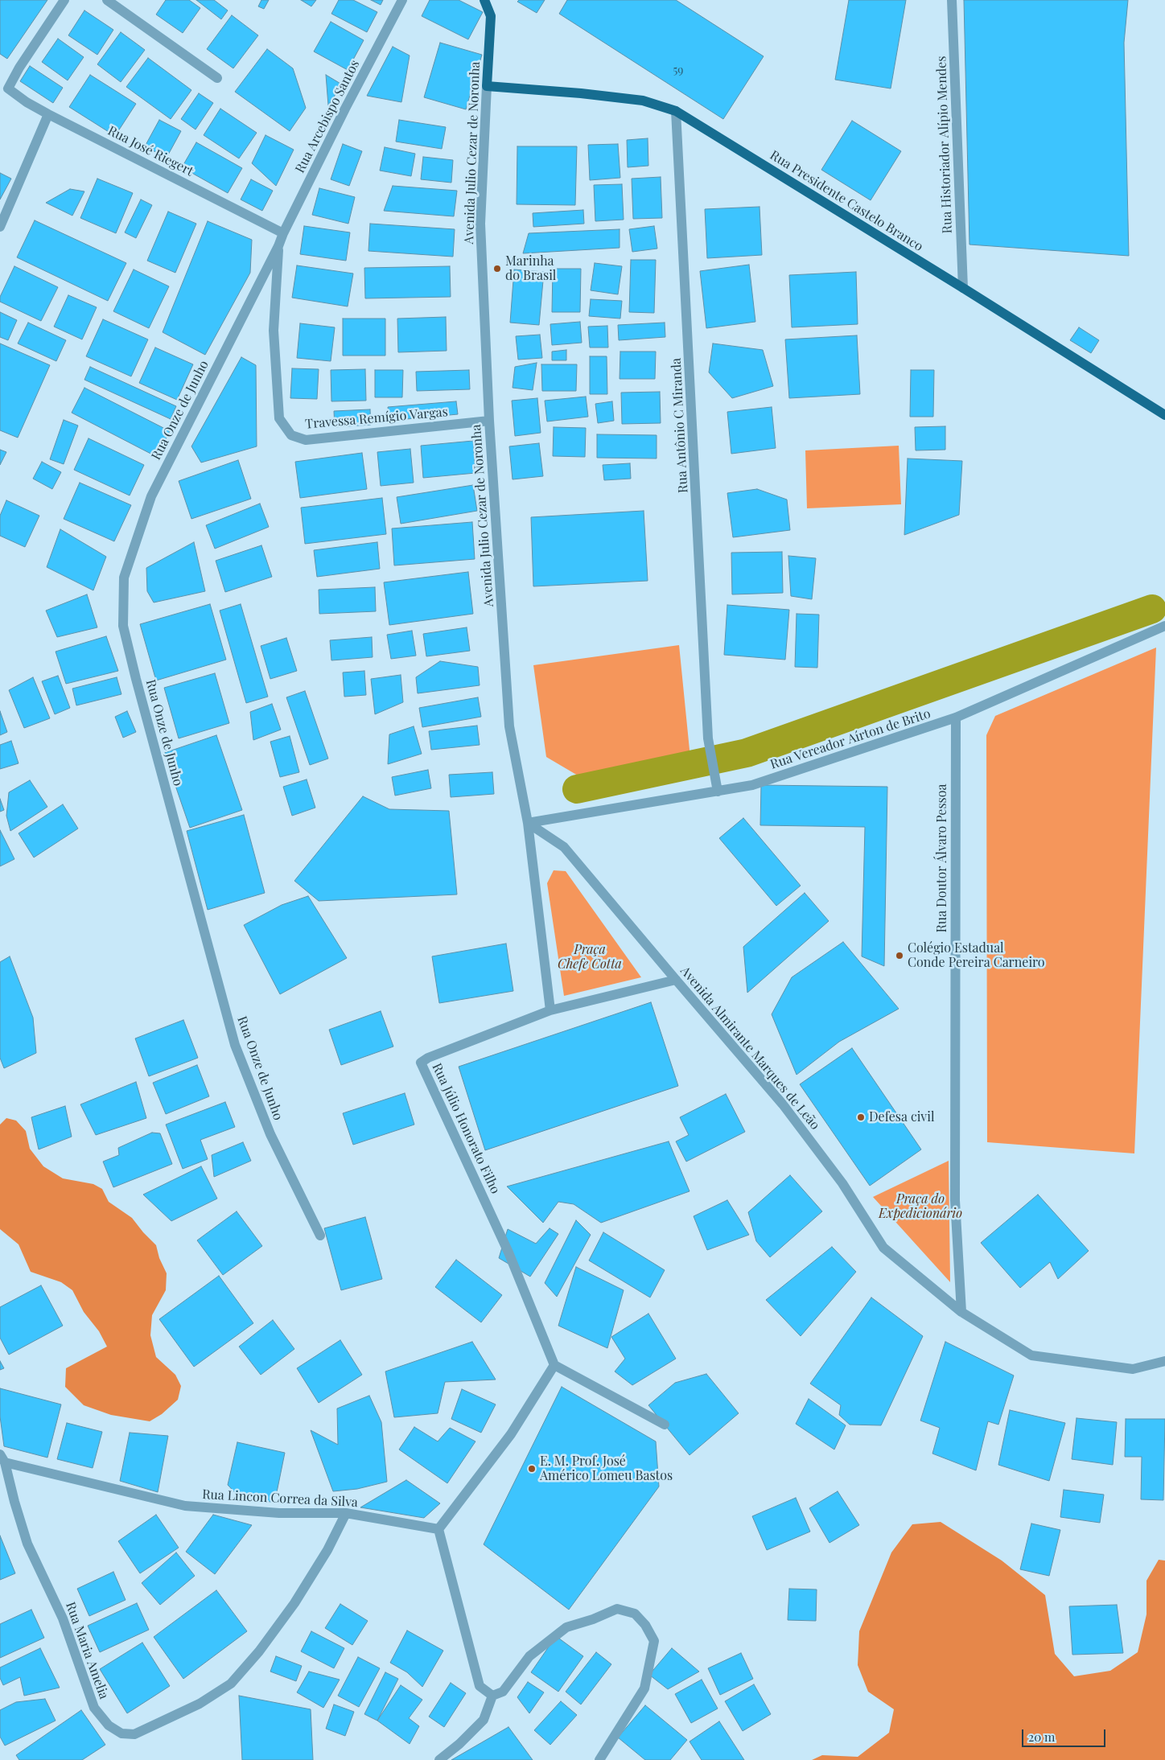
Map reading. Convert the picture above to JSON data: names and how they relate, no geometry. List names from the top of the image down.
{
  "streets": {
    "main road": ["Avenida Julio Cezar de Noronha", "Rua Presidente Castelo Branco"],
    "street": [
      "Rua Arcebispo Santos",
      "Rua Historiador Alípio Mendes",
      "Rua José Riegert",
      "Rua Onze de Junho",
      "Travessa Remígio Vargas",
      "Rua Antônio C Miranda",
      "Rua Vereador Aírton de Brito",
      "Rua Doutor Álvaro Pessoa",
      "Avenida Almirante Marques de Leão",
      "Rua Júlio Honorato Filho",
      "Rua Lincon Correa da Silva",
      "Rua Maria Amelia"
    ]
  },
  "crossings": [
    ["Rua Arcebispo Santos", "Rua José Riegert"],
    ["Rua Arcebispo Santos", "Rua Onze de Junho"],
    ["Rua Arcebispo Santos", "Travessa Remígio Vargas"],
    ["Rua Historiador Alípio Mendes", "Rua Presidente Castelo Branco"],
    ["Avenida Julio Cezar de Noronha", "Rua Presidente Castelo Branco"],
    ["Avenida Julio Cezar de Noronha", "Travessa Remígio Vargas"],
    ["Avenida Julio Cezar de Noronha", "Rua Vereador Aírton de Brito"],
    ["Avenida Julio Cezar de Noronha", "Avenida Almirante Marques de Leão"],
    ["Avenida Julio Cezar de Noronha", "Rua Júlio Honorato Filho"],
    ["Rua Presidente Castelo Branco", "Rua Antônio C Miranda"],
    ["Rua Onze de Junho", "Travessa Remígio Vargas"],
    ["Rua Antônio C Miranda", "Rua Vereador Aírton de Brito"],
    ["Rua Vereador Aírton de Brito", "Rua Doutor Álvaro Pessoa"],
    ["Rua Vereador Aírton de Brito", "Avenida Almirante Marques de Leão"],
    ["Rua Doutor Álvaro Pessoa", "Avenida Almirante Marques de Leão"],
    ["Avenida Almirante Marques de Leão", "Rua Júlio Honorato Filho"],
    ["Rua Lincon Correa da Silva", "Rua Maria Amelia"]
  ],
  "parks": ["Praça Chefe Cotta", "Praça do Expedicionário"],
  "places": [
    "Marinha do Brasil",
    "Colégio Estadual Conde Pereira Carneiro",
    "Defesa civil",
    "E. M. Prof. José Américo Lomeu Bastos"
  ],
  "house_numbers": ["59"],
  "scale_bar": "20 m"
}
